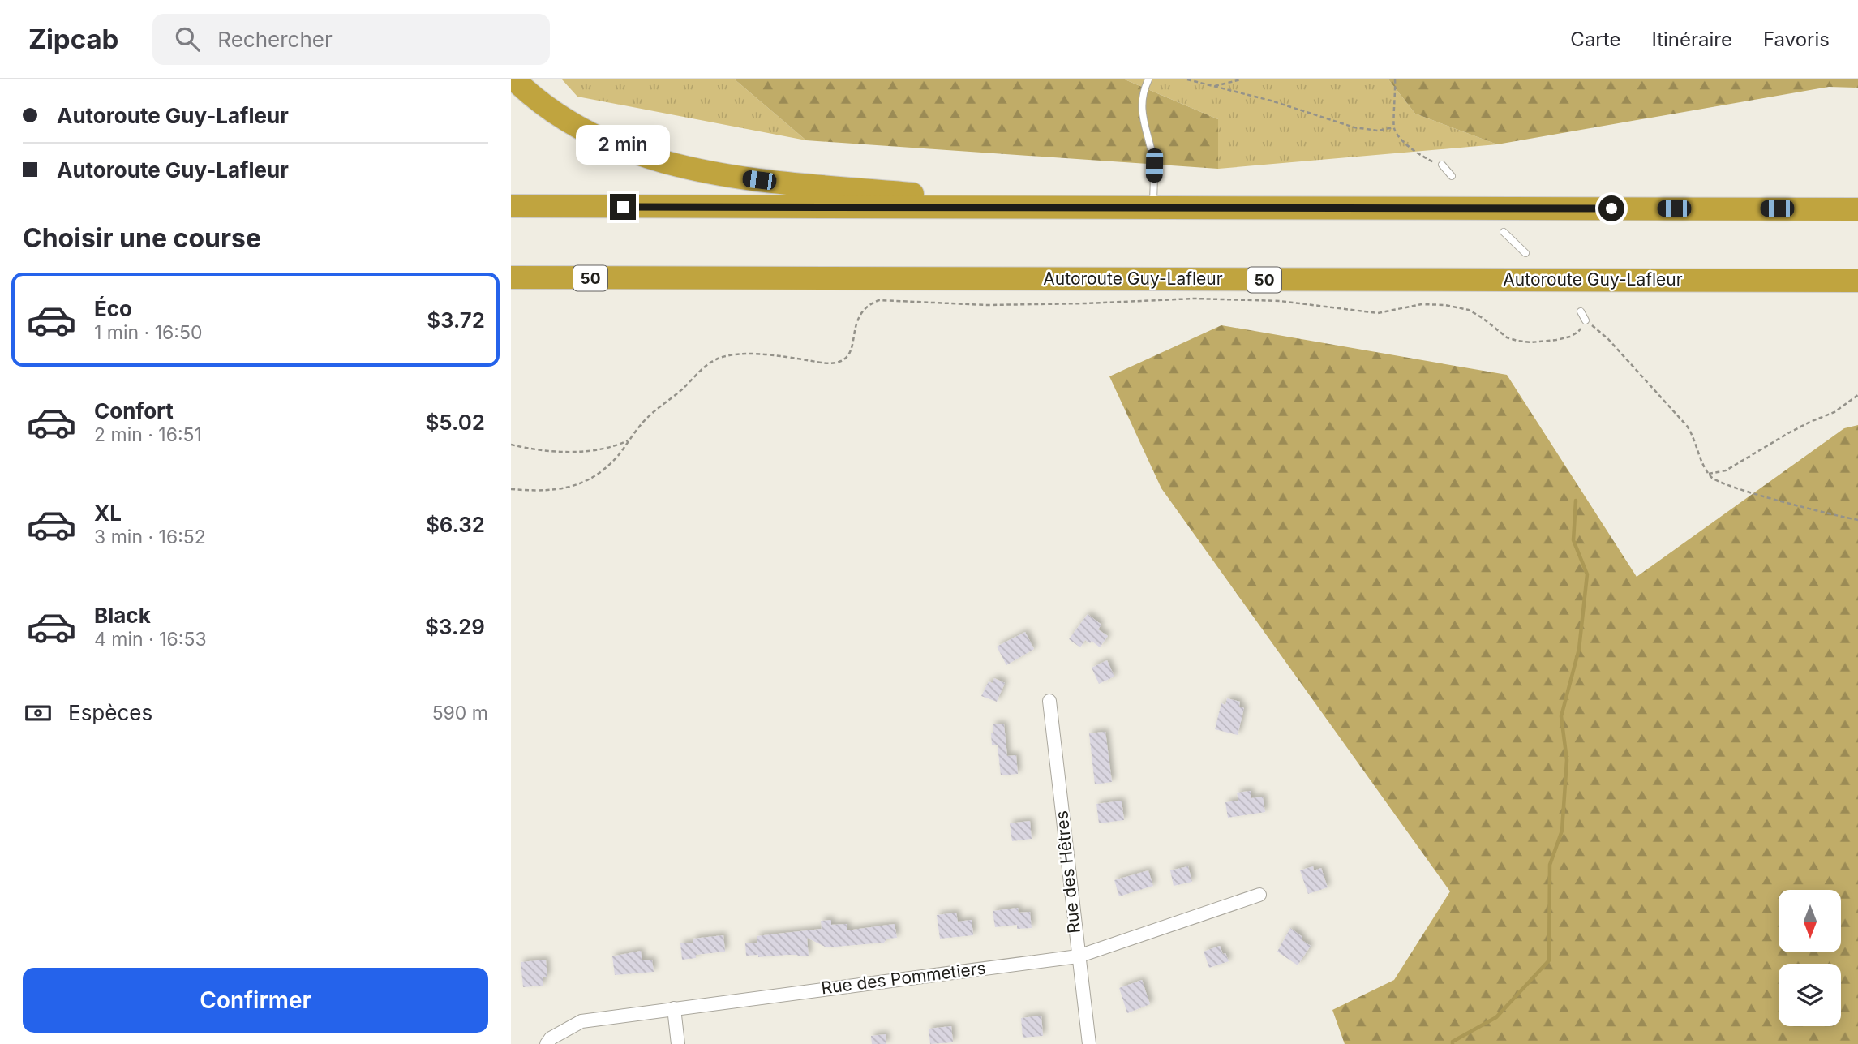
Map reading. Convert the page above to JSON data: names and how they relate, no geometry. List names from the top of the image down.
{
  "streets": {
    "highway": ["50", "Autoroute Guy-Lafleur"],
    "street": ["Rue des Hêtres", "Rue des Pommetiers"]
  },
  "crossings": [
    ["Rue des Hêtres", "Rue des Pommetiers"]
  ],
  "north": "bottom",
  "page": {
    "header": "Zipcab",
    "search": "Rechercher",
    "nav": ["Carte", "Itinéraire", "Favoris"],
    "banner": ["Autoroute Guy-Lafleur", "Autoroute Guy-Lafleur"],
    "bubble": "2 min",
    "heading": "Choisir une course",
    "list": [
      {
        "name": "Éco",
        "note": "1 min · 16:50",
        "value": "$3.72"
      },
      {
        "name": "Confort",
        "note": "2 min · 16:51",
        "value": "$5.02"
      },
      {
        "name": "XL",
        "note": "3 min · 16:52",
        "value": "$6.32"
      },
      {
        "name": "Black",
        "note": "4 min · 16:53",
        "value": "$3.29"
      }
    ],
    "pay": ["Espèces", "590 m"],
    "buttons": "Confirmer"
  }
}
